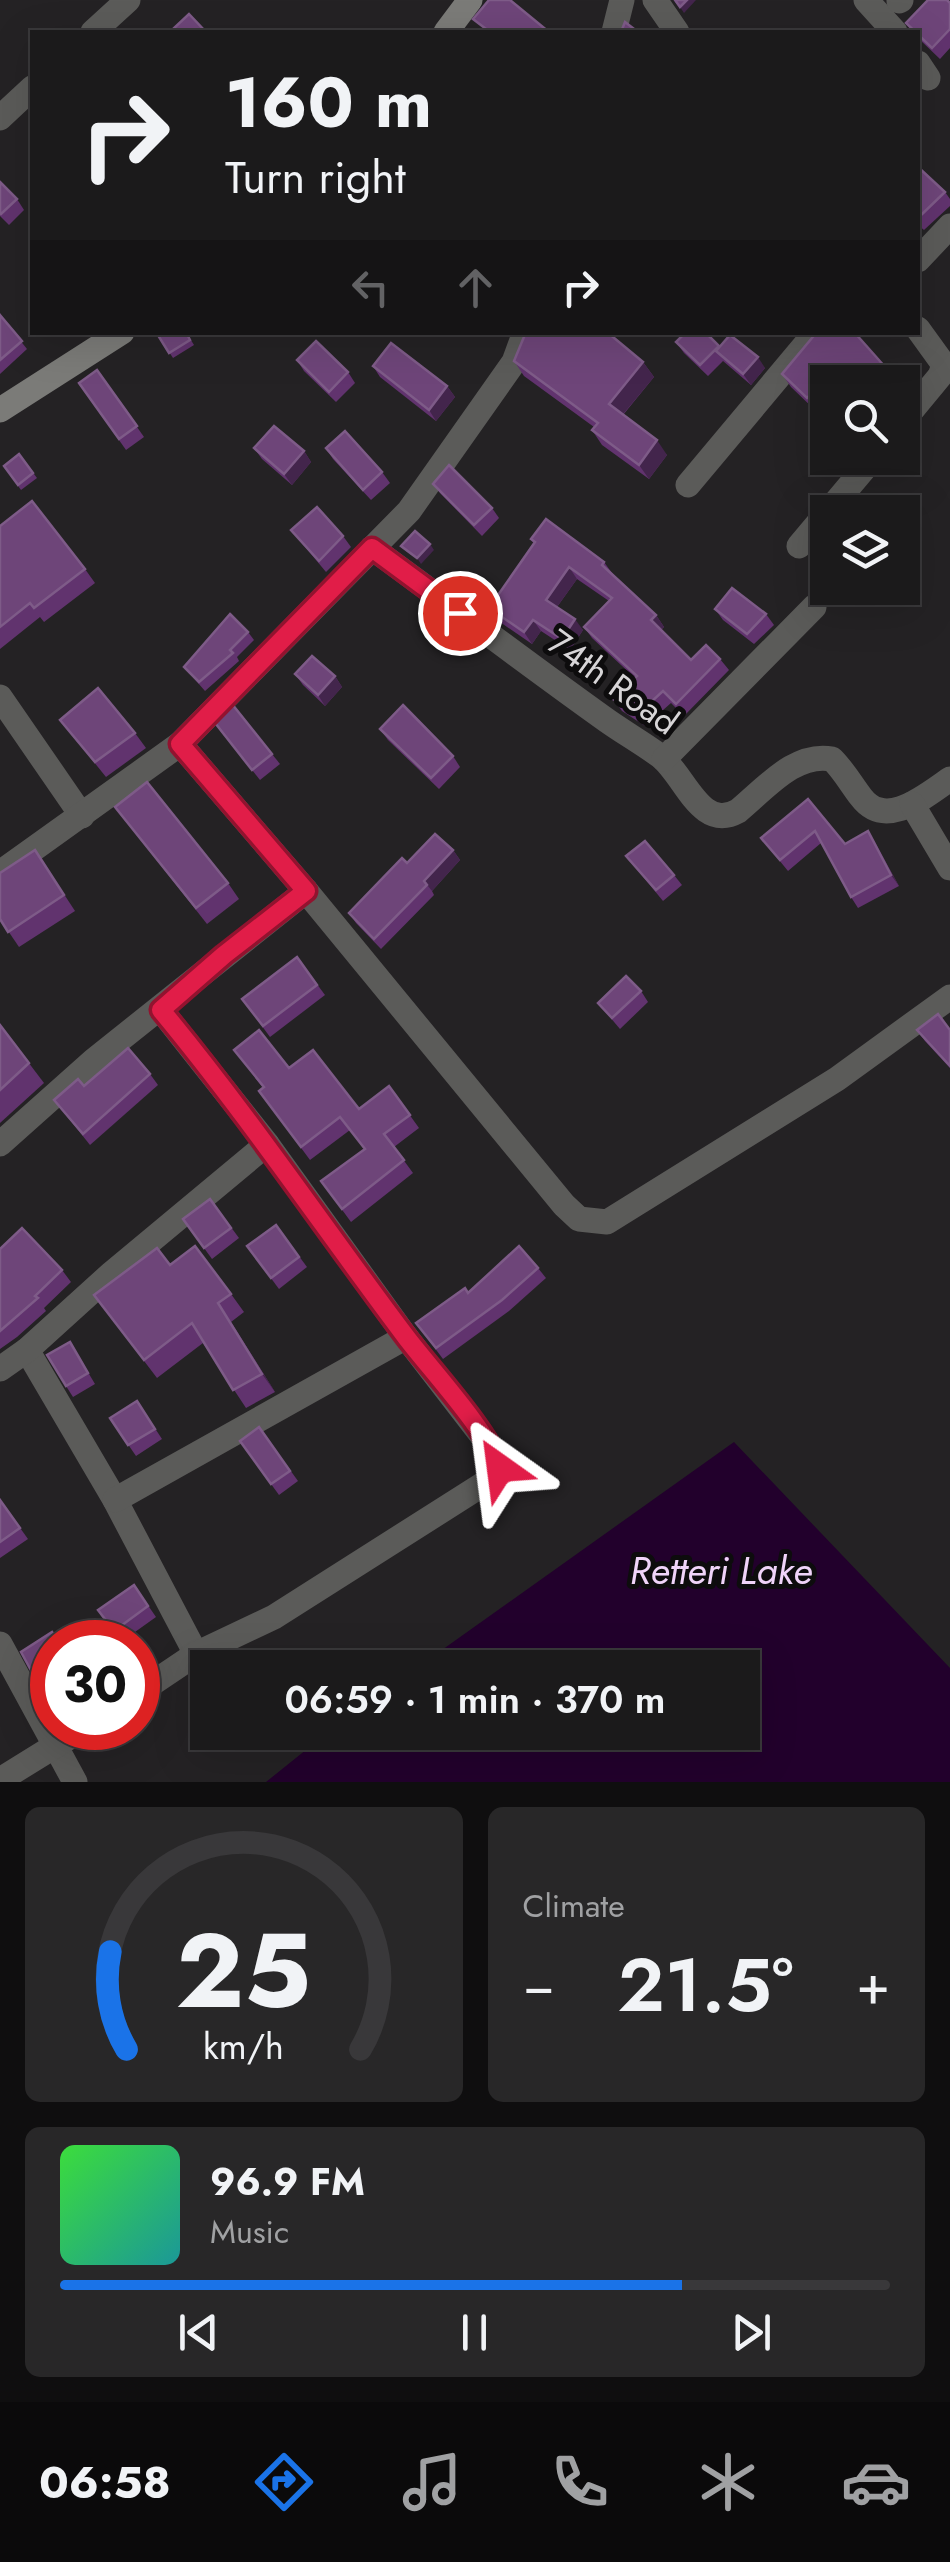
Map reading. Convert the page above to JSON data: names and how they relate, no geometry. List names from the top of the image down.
{
  "streets": {
    "street": ["74th Road"]
  },
  "water": ["Retteri Lake"],
  "page": {
    "turn": ["160 m", "Turn right"],
    "limit": "30",
    "trip": "06:59 · 1 min · 370 m",
    "tile": "Climate",
    "heat": ["−", "21.5°", "+"],
    "song": ["96.9 FM", "Music"],
    "tabs": "06:58",
    "gauge": ["25", "km/h"]
  }
}
